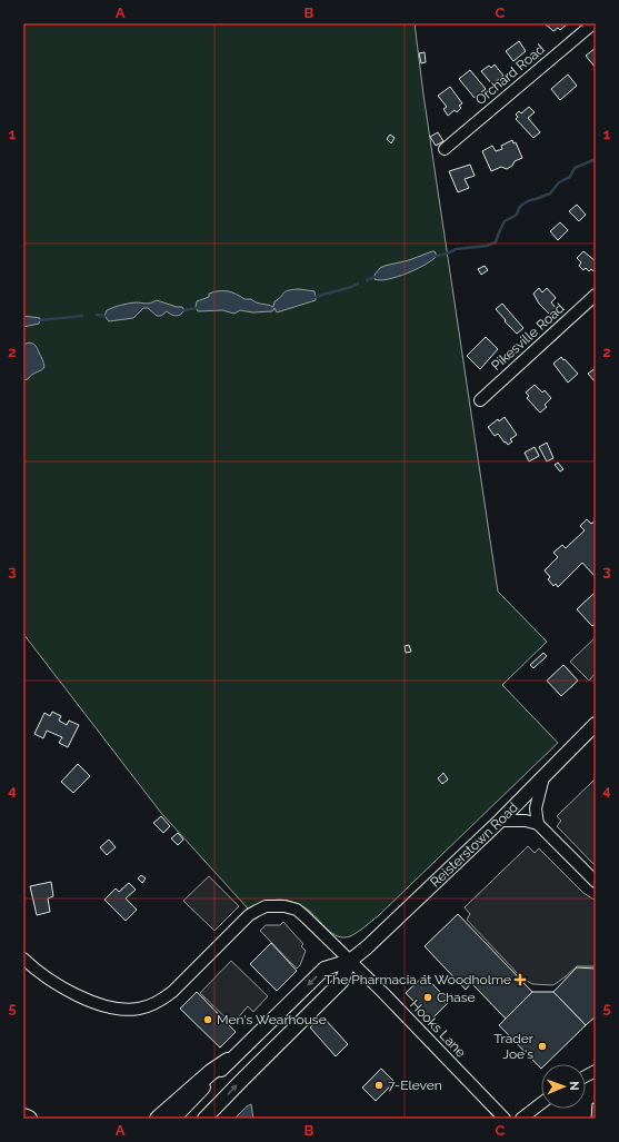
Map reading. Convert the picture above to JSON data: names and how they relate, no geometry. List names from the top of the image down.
{
  "streets": {
    "main road": ["Reisterstown Road"],
    "street": ["Orchard Road", "Pikesville Road", "Hooks Lane"]
  },
  "crossings": [
    ["Reisterstown Road", "Hooks Lane"]
  ],
  "places": {
    "health": ["The Pharmacia at Woodholme"],
    "other": [
      "Chase",
      "Men's Wearhouse",
      "Trader Joe's",
      "7-Eleven"
    ]
  },
  "north": "right",
  "grid": {
    "columns": ["A", "B", "C"],
    "rows": [
      "1",
      "2",
      "3",
      "4",
      "5"
    ]
  }
}
